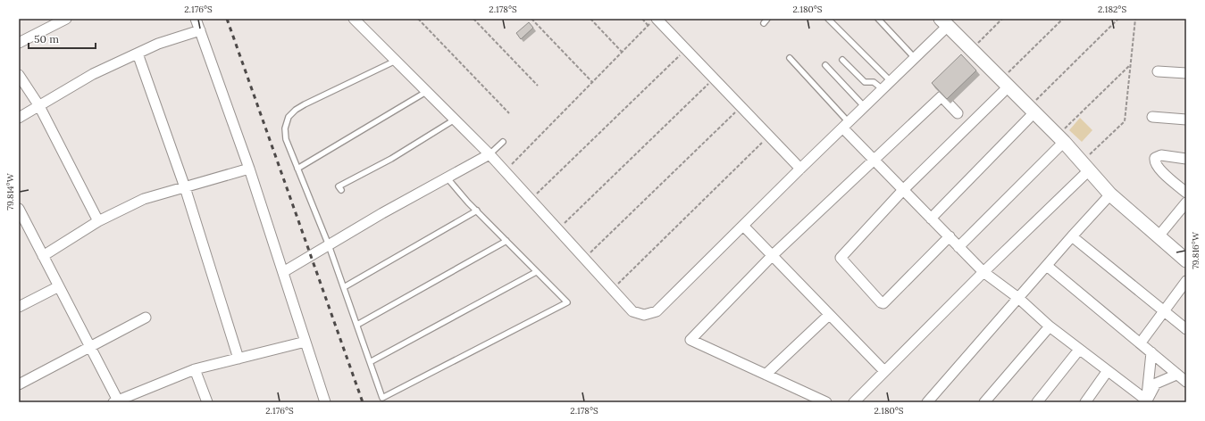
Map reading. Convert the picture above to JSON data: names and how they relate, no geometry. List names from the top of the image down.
{
  "scale_bar": "50 m",
  "coordinates": [
    "2.176°S",
    "2.178°S",
    "2.180°S",
    "2.182°S",
    "79.814°W",
    "79.816°W"
  ]
}
